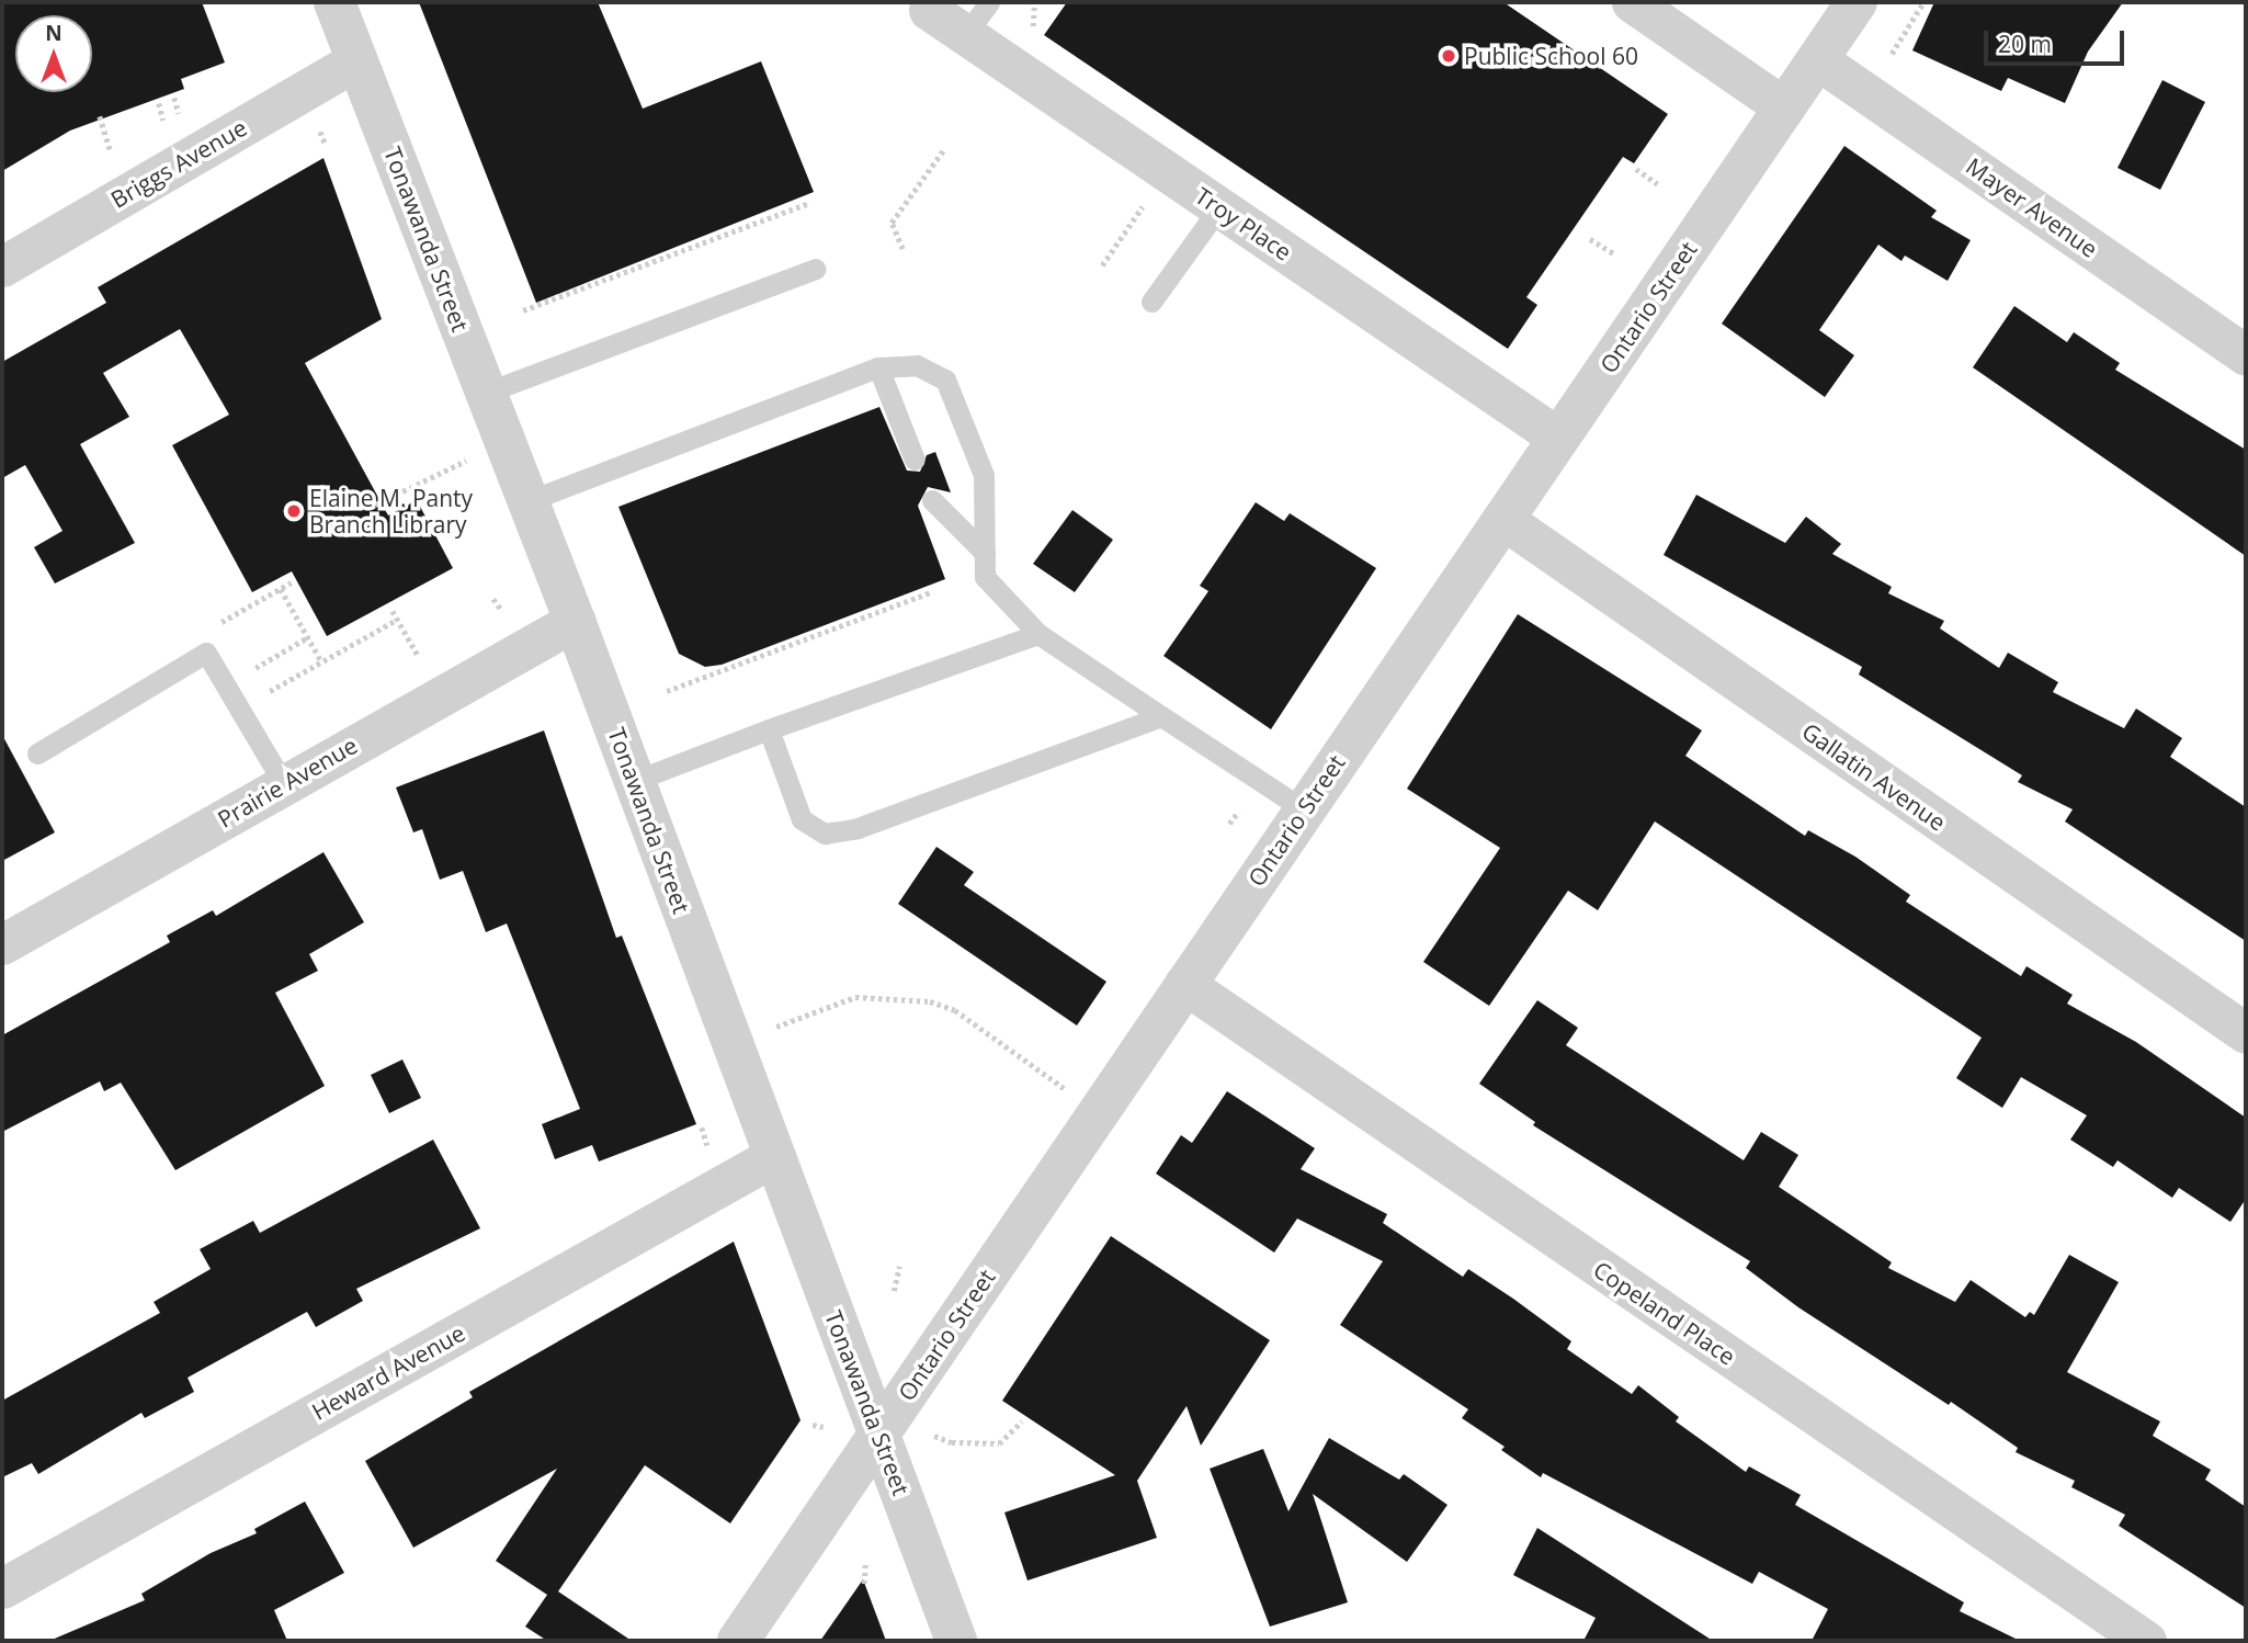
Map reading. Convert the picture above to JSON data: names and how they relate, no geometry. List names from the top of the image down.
{
  "streets": {
    "street": [
      "Briggs Avenue",
      "Mayer Avenue",
      "Troy Place",
      "Tonawanda Street",
      "Ontario Street",
      "Gallatin Avenue",
      "Prairie Avenue",
      "Copeland Place",
      "Heward Avenue"
    ]
  },
  "crossings": [
    ["Briggs Avenue", "Tonawanda Street"],
    ["Mayer Avenue", "Ontario Street"],
    ["Troy Place", "Ontario Street"],
    ["Tonawanda Street", "Ontario Street"],
    ["Tonawanda Street", "Prairie Avenue"],
    ["Tonawanda Street", "Heward Avenue"],
    ["Ontario Street", "Gallatin Avenue"],
    ["Ontario Street", "Copeland Place"]
  ],
  "places": ["Public School 60", "Elaine M. Panty Branch Library"],
  "scale_bar": "20 m",
  "north": "top"
}
